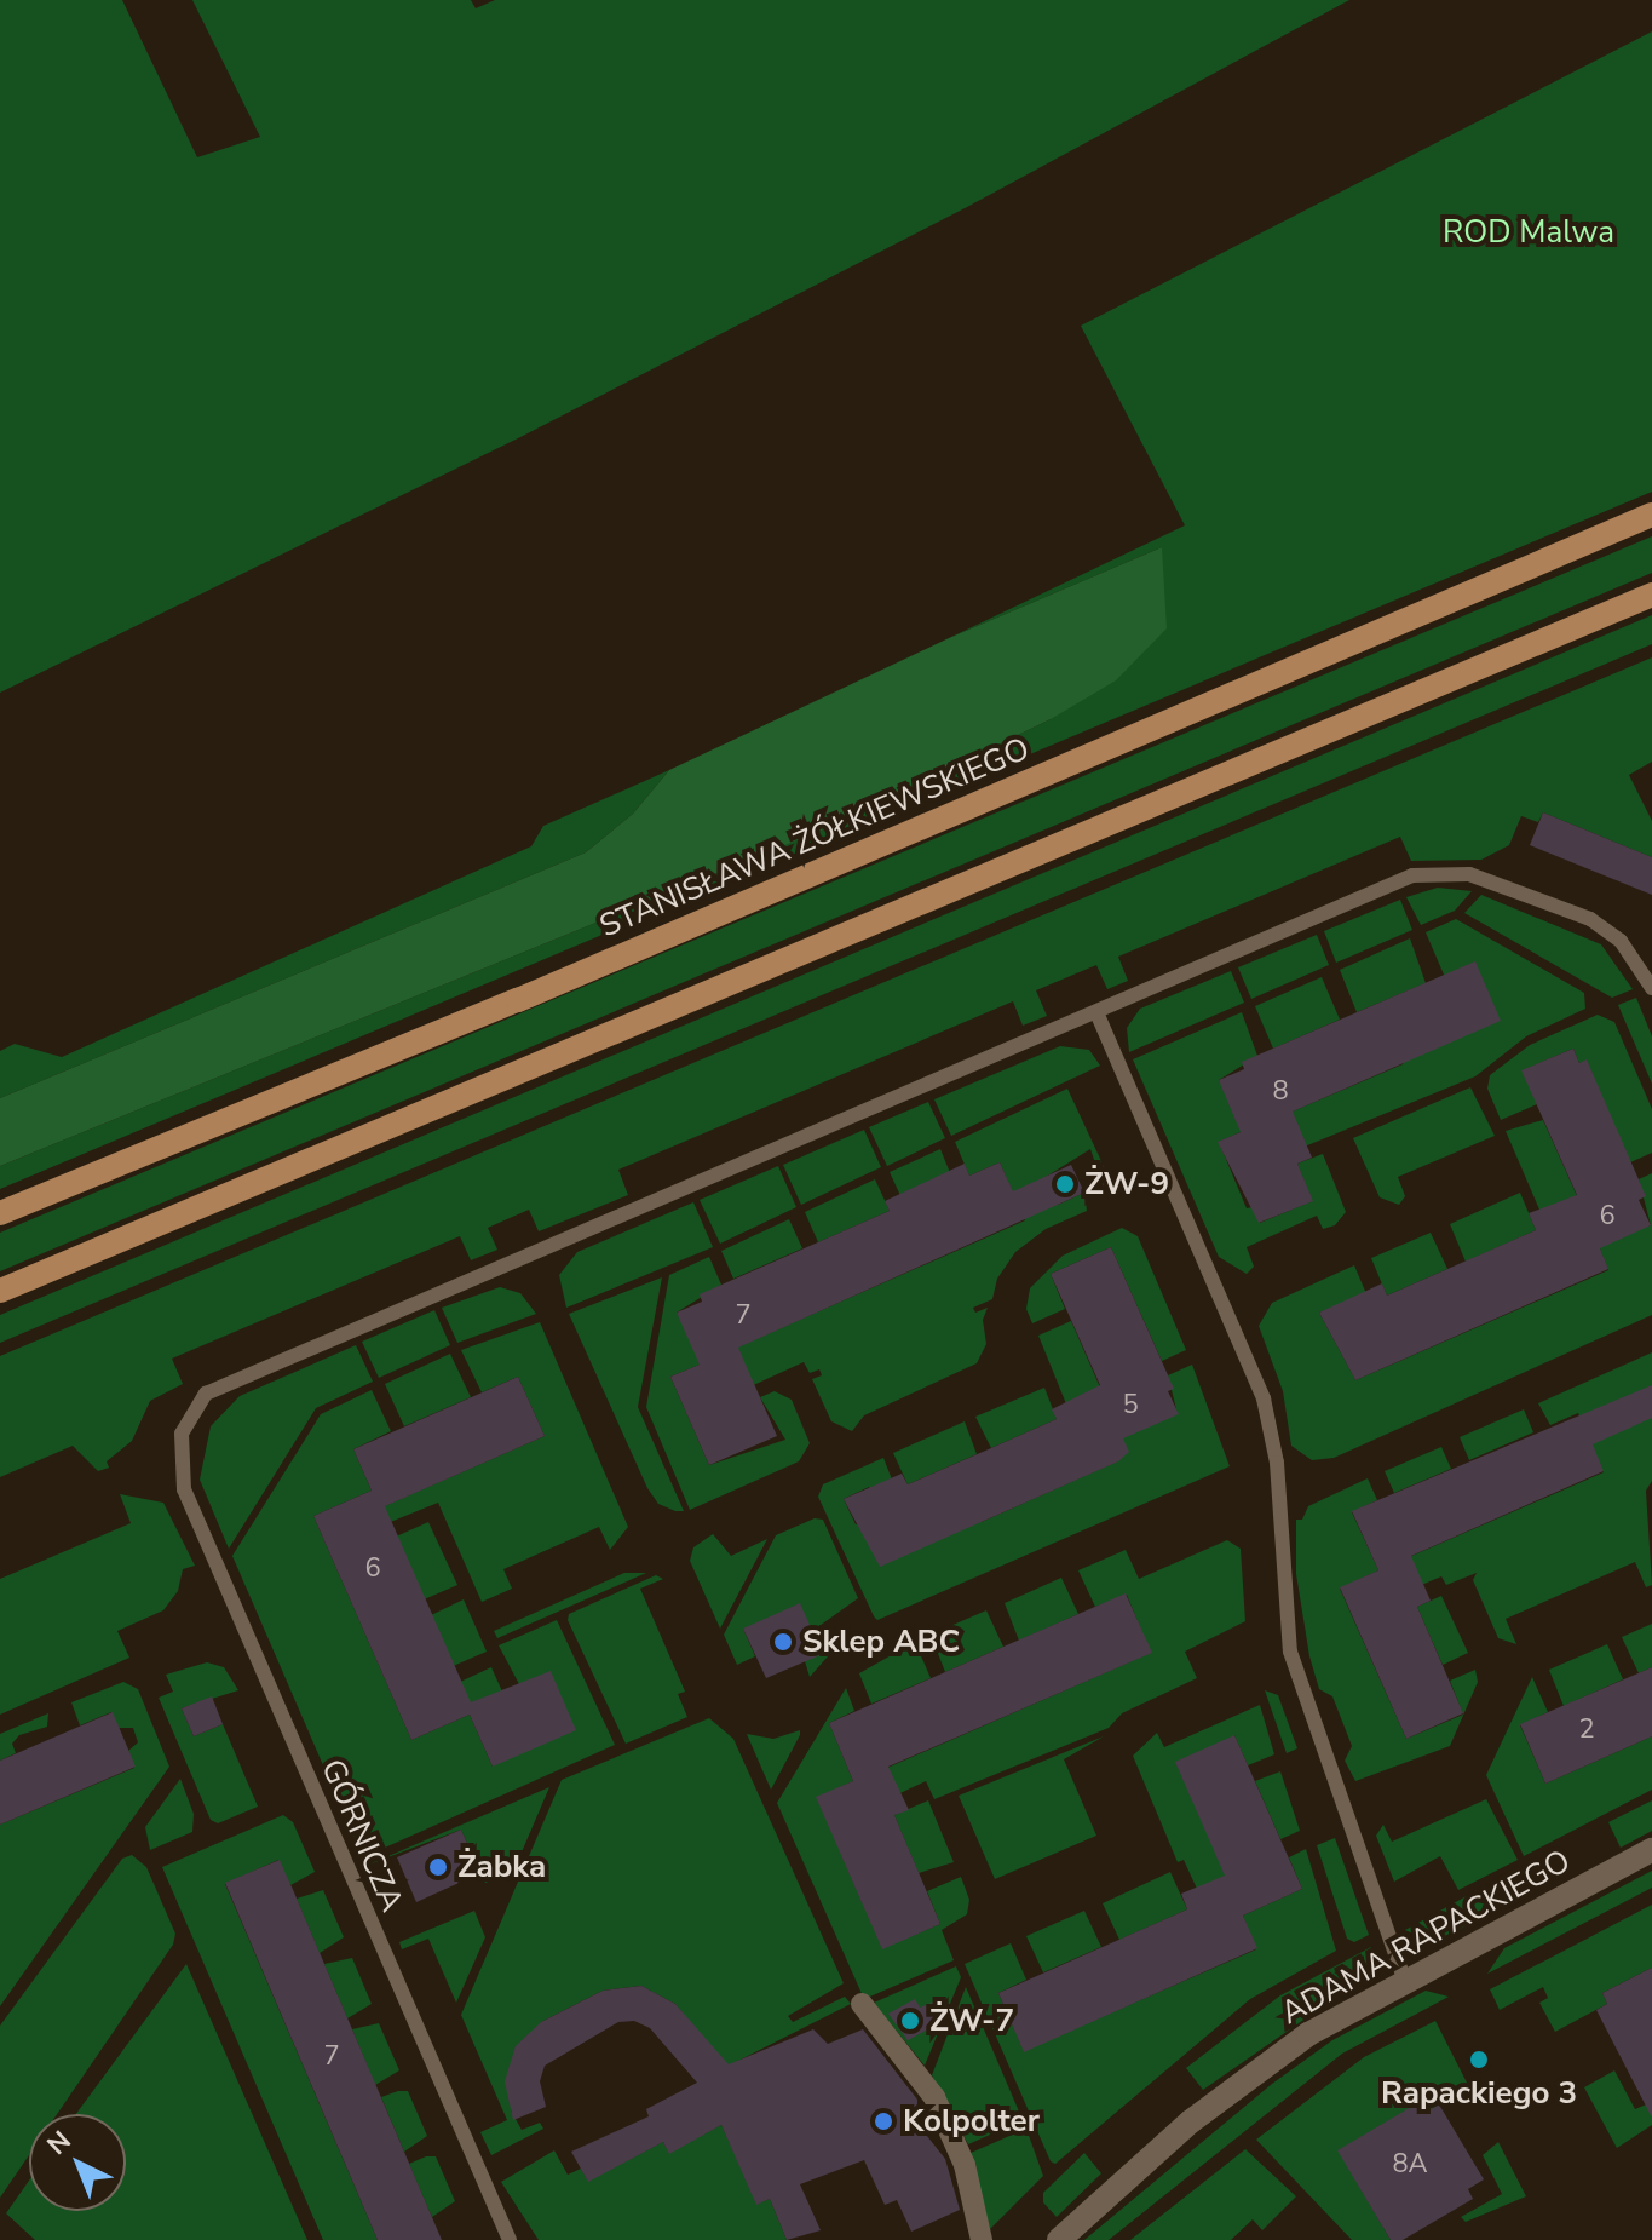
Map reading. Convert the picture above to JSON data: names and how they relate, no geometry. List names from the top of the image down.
{
  "streets": {
    "main road": ["STANISŁAWA ŻÓŁKIEWSKIEGO"],
    "street": ["ADAMA RAPACKIEGO"],
    "lane": ["GÓRNICZA"]
  },
  "parks": ["ROD Malwa"],
  "places": [
    "ŻW-9",
    "Sklep ABC",
    "Żabka",
    "ŻW-7",
    "Rapackiego 3",
    "Kolpolter"
  ],
  "house_numbers": [
    "8",
    "6",
    "7",
    "5",
    "6",
    "2",
    "7",
    "8A"
  ],
  "north": "top left"
}
